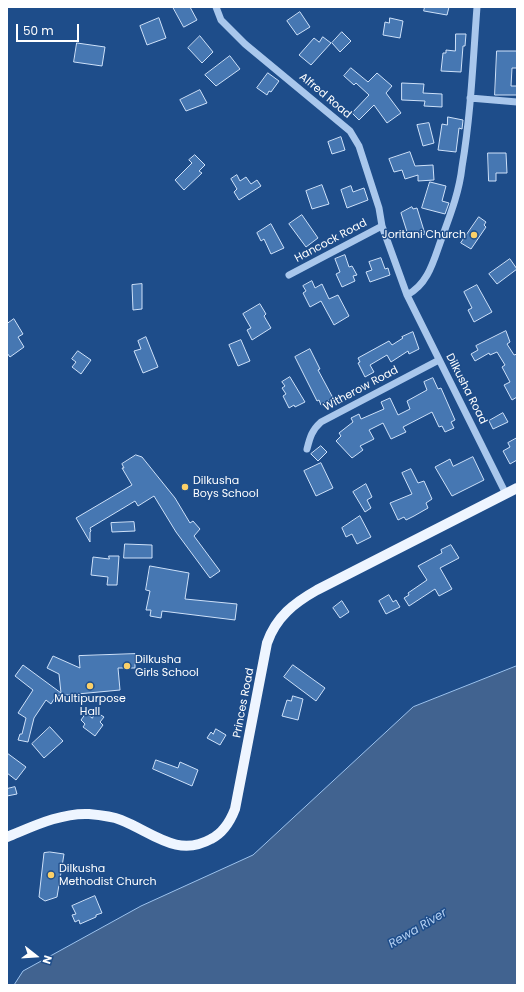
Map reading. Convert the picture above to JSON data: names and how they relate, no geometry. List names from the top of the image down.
{
  "streets": {
    "main road": ["Princes Road"],
    "street": [
      "Alfred Road",
      "Hancock Road",
      "Witherow Road",
      "Dilkusha Road"
    ]
  },
  "crossings": [
    ["Alfred Road", "Hancock Road"],
    ["Alfred Road", "Dilkusha Road"],
    ["Witherow Road", "Dilkusha Road"],
    ["Dilkusha Road", "Princes Road"]
  ],
  "water": ["Rewa River"],
  "places": [
    "Joritani Church",
    "Dilkusha Boys School",
    "Dilkusha Girls School",
    "Multipurpose Hall",
    "Dilkusha Methodist Church"
  ],
  "scale_bar": "50 m",
  "north": "right"
}
